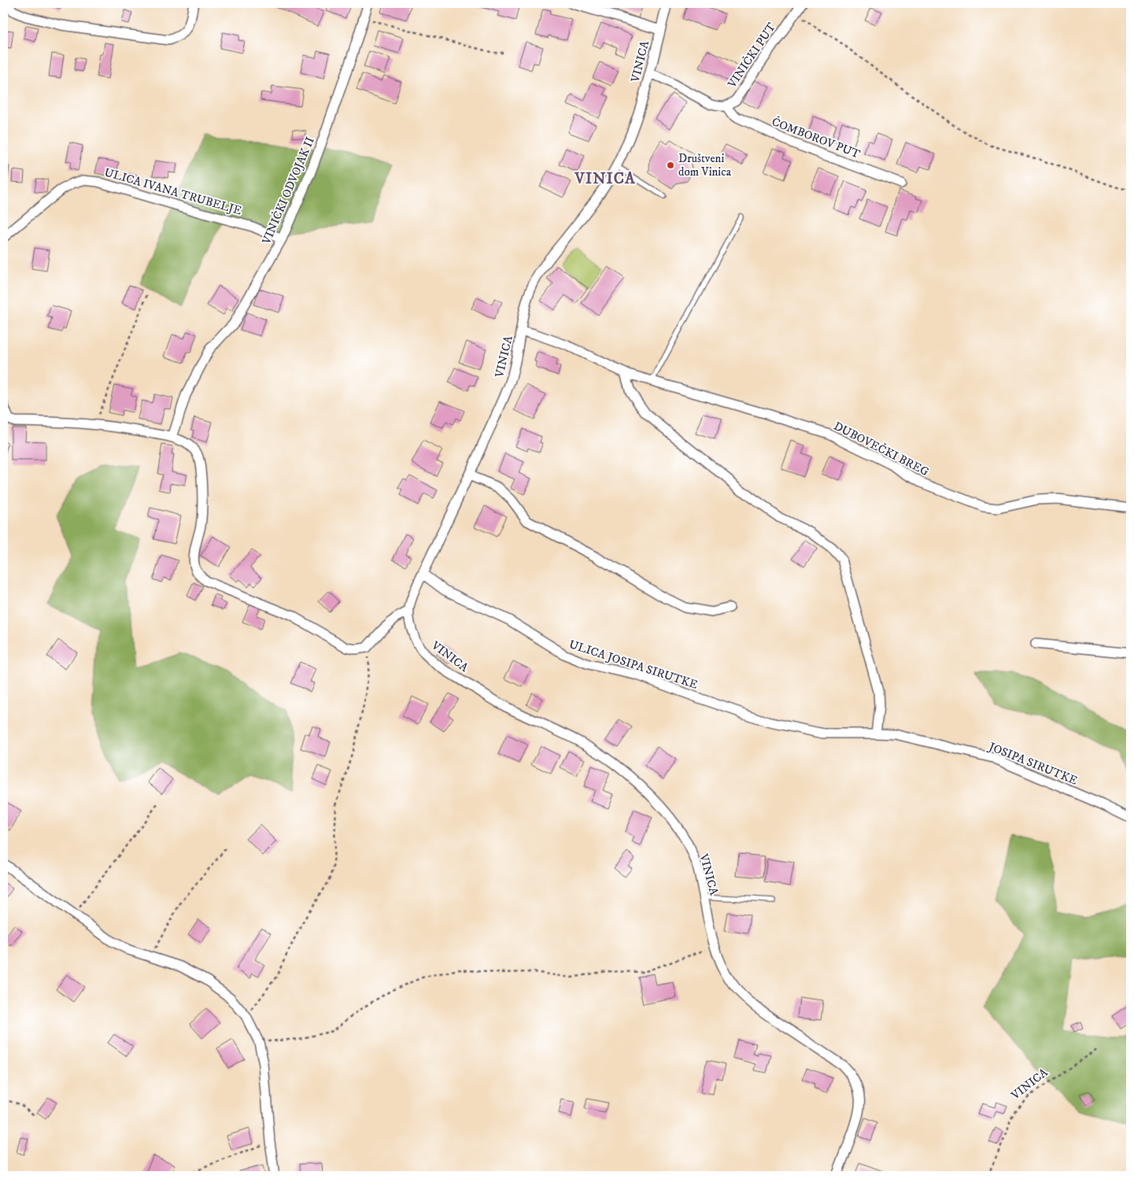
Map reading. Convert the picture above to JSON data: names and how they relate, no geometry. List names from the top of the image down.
{
  "streets": {
    "street": [
      "VINIČKI PUT",
      "VINICA",
      "ČOMBOROV PUT",
      "VINIČKI ODVOJAK II",
      "ULICA IVANA TRUBELJE",
      "DUBOVEČKI BREG",
      "ULICA JOSIPA SIRUTKE",
      "JOSIPA SIRUTKE"
    ]
  },
  "crossings": [
    ["VINIČKI PUT", "ČOMBOROV PUT"],
    ["VINICA", "DUBOVEČKI BREG"],
    ["VINICA", "ULICA JOSIPA SIRUTKE"],
    ["VINIČKI ODVOJAK II", "ULICA IVANA TRUBELJE"],
    ["ULICA JOSIPA SIRUTKE", "JOSIPA SIRUTKE"]
  ],
  "districts": ["VINICA"],
  "places": ["Društveni dom Vinica"]
}
